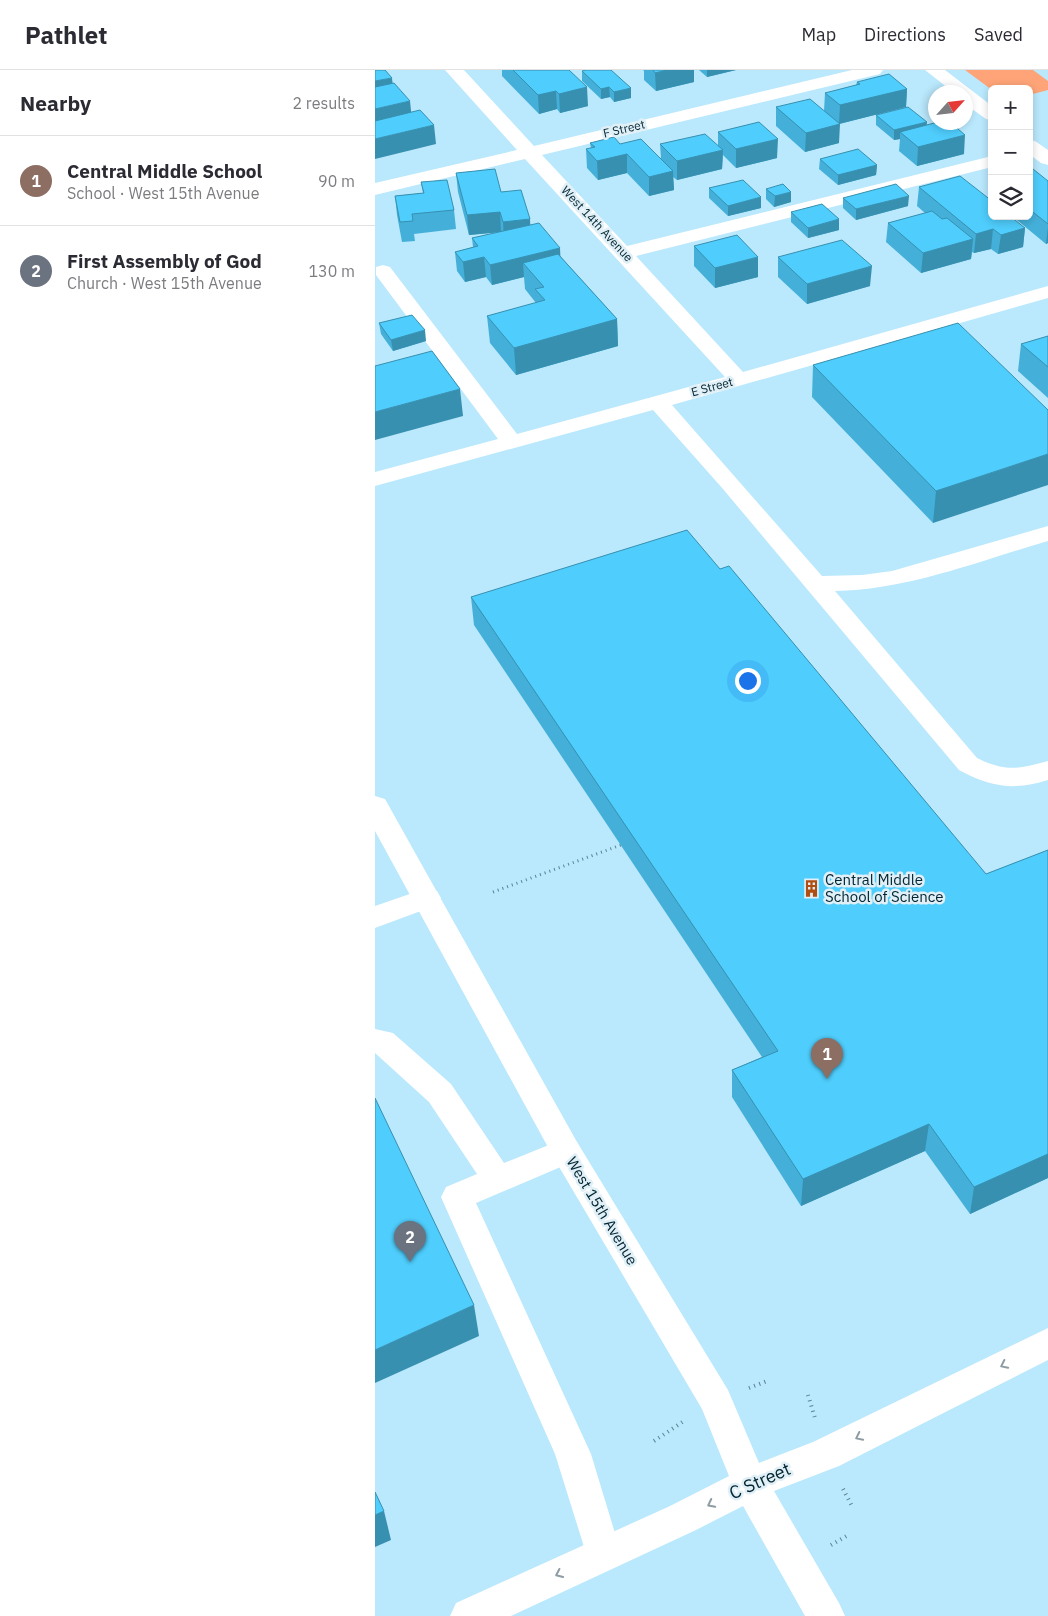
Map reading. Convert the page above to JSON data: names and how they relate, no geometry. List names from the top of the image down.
{
  "streets": {
    "street": [
      "F Street",
      "West 14th Avenue",
      "E Street",
      "West 15th Avenue",
      "C Street"
    ]
  },
  "crossings": [
    ["F Street", "West 14th Avenue"],
    ["West 14th Avenue", "E Street"],
    ["West 15th Avenue", "C Street"]
  ],
  "one_way": ["C Street"],
  "places": {
    "building": ["Central Middle School of Science"]
  },
  "north": "top right",
  "page": {
    "header": "Pathlet",
    "nav": ["Map", "Directions", "Saved"],
    "heading": ["Nearby", "2 results"],
    "map_buttons": ["+", "−"],
    "list": [
      {
        "mark": "1",
        "name": "Central Middle School",
        "note": "School · West 15th Avenue",
        "value": "90 m"
      },
      {
        "mark": "2",
        "name": "First Assembly of God",
        "note": "Church · West 15th Avenue",
        "value": "130 m"
      }
    ],
    "pins": ["1", "2"]
  }
}
